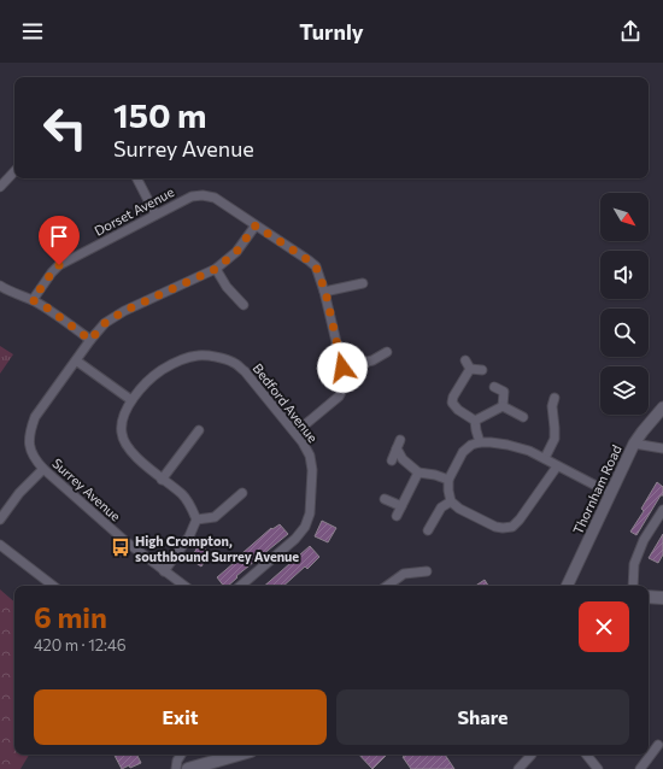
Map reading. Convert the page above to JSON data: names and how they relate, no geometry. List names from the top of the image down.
{
  "streets": {
    "street": [
      "Dorset Avenue",
      "Bedford Avenue",
      "Surrey Avenue",
      "Thornham Road"
    ]
  },
  "crossings": [
    ["Dorset Avenue", "Bedford Avenue"],
    ["Dorset Avenue", "Surrey Avenue"]
  ],
  "places": {
    "bus stop": ["High Crompton, southbound Surrey Avenue"]
  },
  "north": "bottom right",
  "page": {
    "header": "Turnly",
    "turn": ["150 m", "Surrey Avenue"],
    "heading": ["6 min", "420 m · 12:46"],
    "buttons": ["Exit", "Share"]
  }
}
